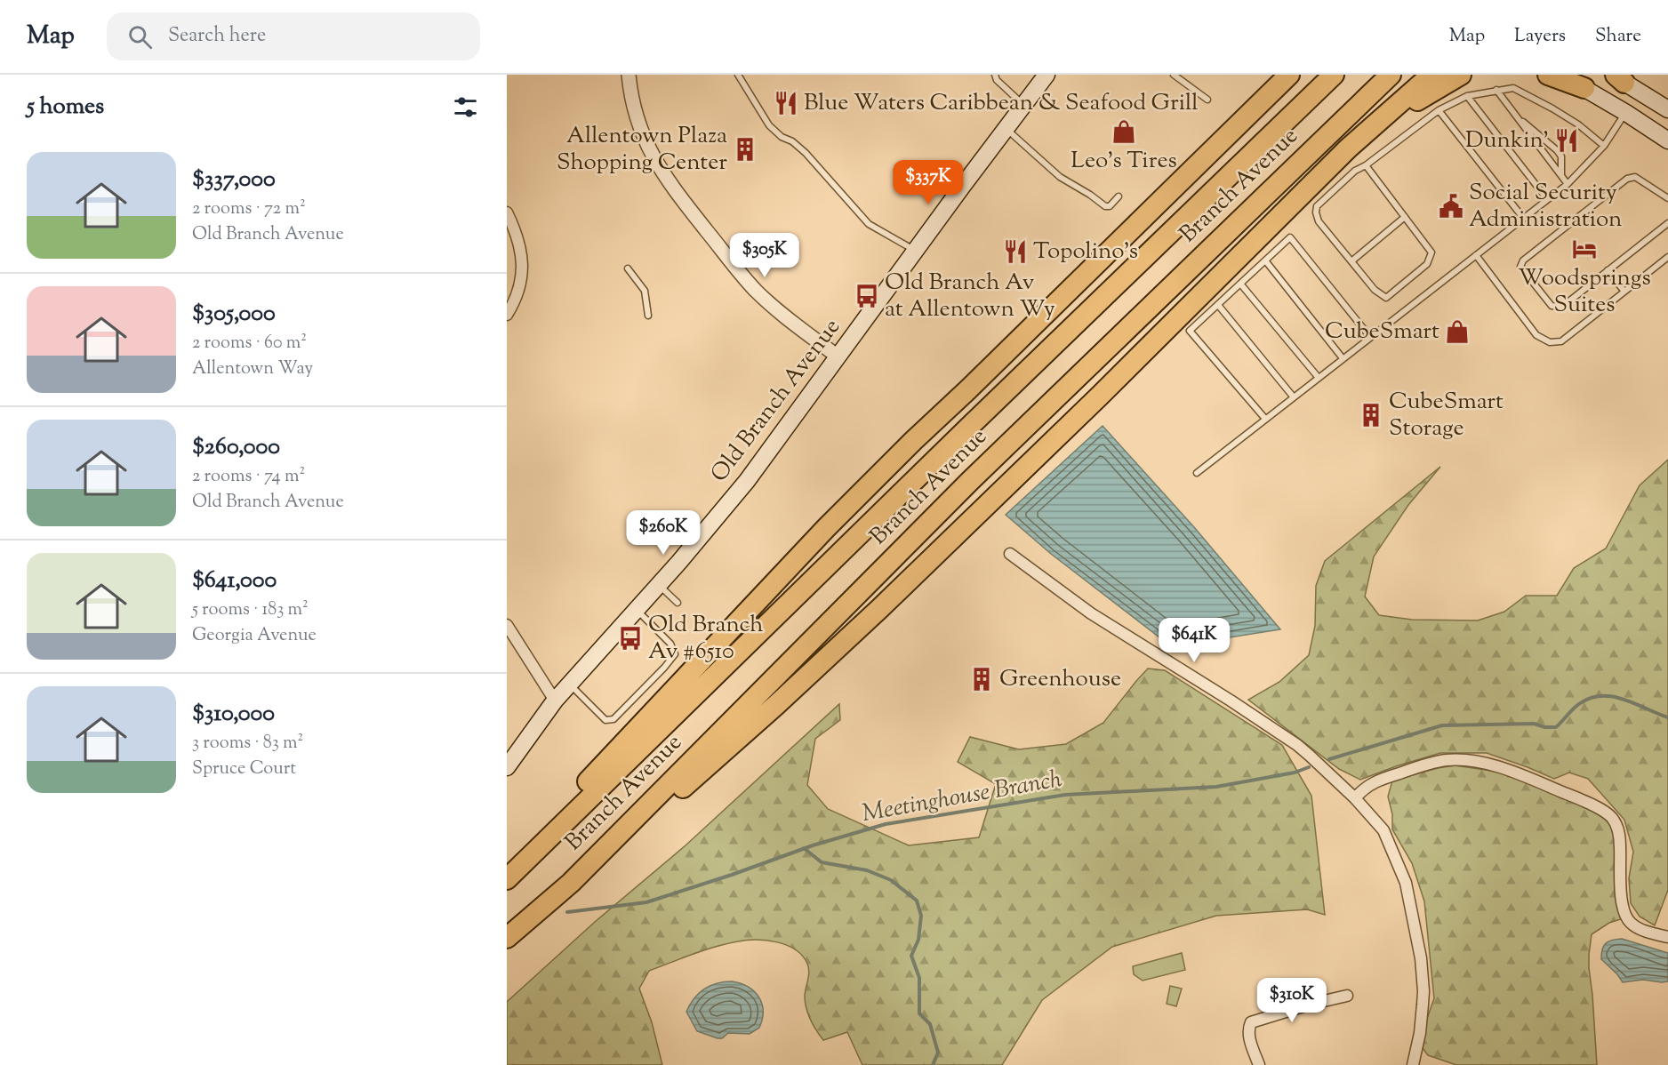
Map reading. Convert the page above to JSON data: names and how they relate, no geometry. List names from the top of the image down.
{
  "streets": {
    "highway": ["Branch Avenue"],
    "main road": ["Old Branch Avenue"]
  },
  "water": ["Meetinghouse Branch"],
  "places": {
    "restaurant": ["Blue Waters Caribbean & Seafood Grill", "Dunkin'", "Topolino's"],
    "shop": ["Leo's Tires", "CubeSmart"],
    "building": ["Allentown Plaza Shopping Center", "CubeSmart Storage", "Greenhouse"],
    "public building": ["Social Security Administration"],
    "hotel": ["Woodsprings Suites"],
    "bus stop": ["Old Branch Av at Allentown Wy", "Old Branch Av #6510"]
  },
  "page": {
    "header": "Map",
    "search": "Search here",
    "nav": ["Map", "Layers", "Share"],
    "heading": "5 homes",
    "list": [
      {
        "name": "$337,000",
        "note": "2 rooms · 72 m² · Old Branch Avenue"
      },
      {
        "name": "$305,000",
        "note": "2 rooms · 60 m² · Allentown Way"
      },
      {
        "name": "$260,000",
        "note": "2 rooms · 74 m² · Old Branch Avenue"
      },
      {
        "name": "$641,000",
        "note": "5 rooms · 183 m² · Georgia Avenue"
      },
      {
        "name": "$310,000",
        "note": "3 rooms · 83 m² · Spruce Court"
      }
    ],
    "price": [
      "$337K",
      "$305K",
      "$260K",
      "$641K",
      "$310K"
    ]
  }
}
